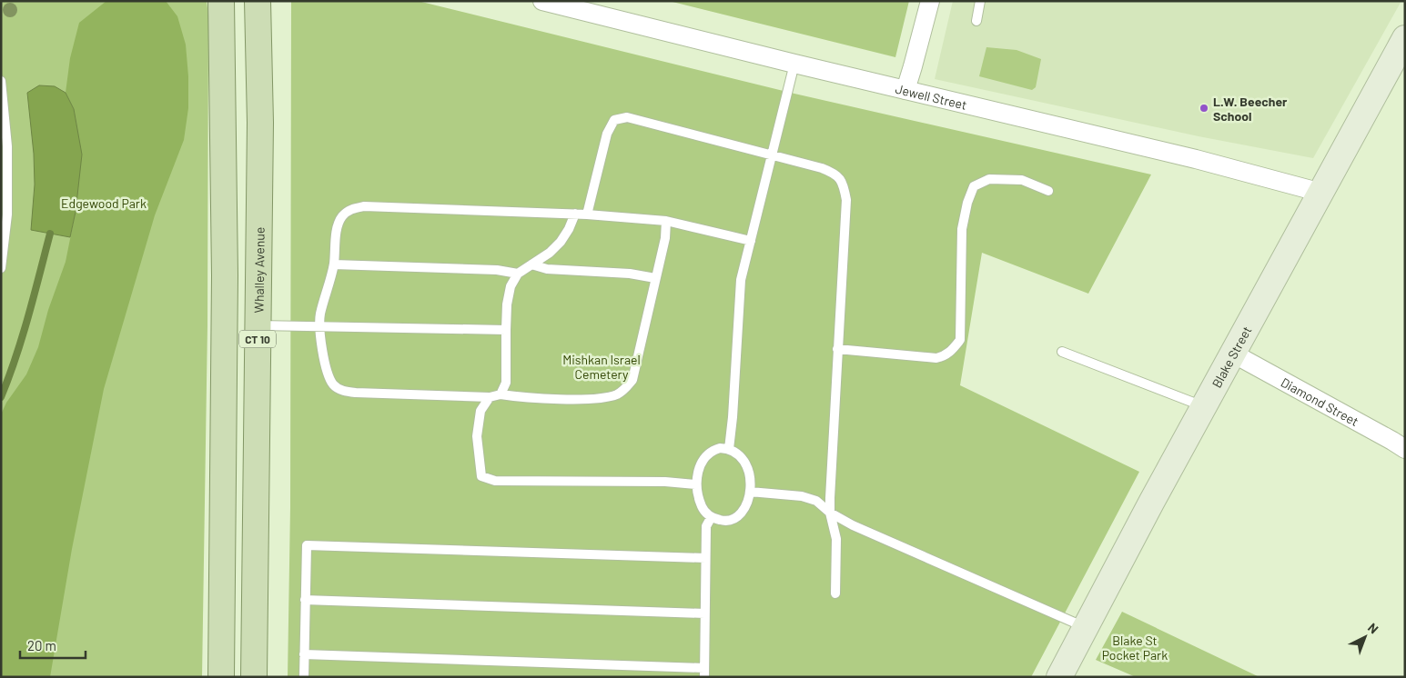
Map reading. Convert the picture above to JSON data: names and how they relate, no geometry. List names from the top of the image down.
{
  "streets": {
    "main road": ["Whalley Avenue", "CT 10"],
    "street": ["Jewell Street", "Blake Street", "Diamond Street"]
  },
  "crossings": [
    ["Jewell Street", "Blake Street"],
    ["Blake Street", "Diamond Street"]
  ],
  "parks": ["Edgewood Park", "Mishkan Israel Cemetery", "Blake St Pocket Park"],
  "places": ["L.W. Beecher School"],
  "scale_bar": "20 m",
  "north": "top right"
}
